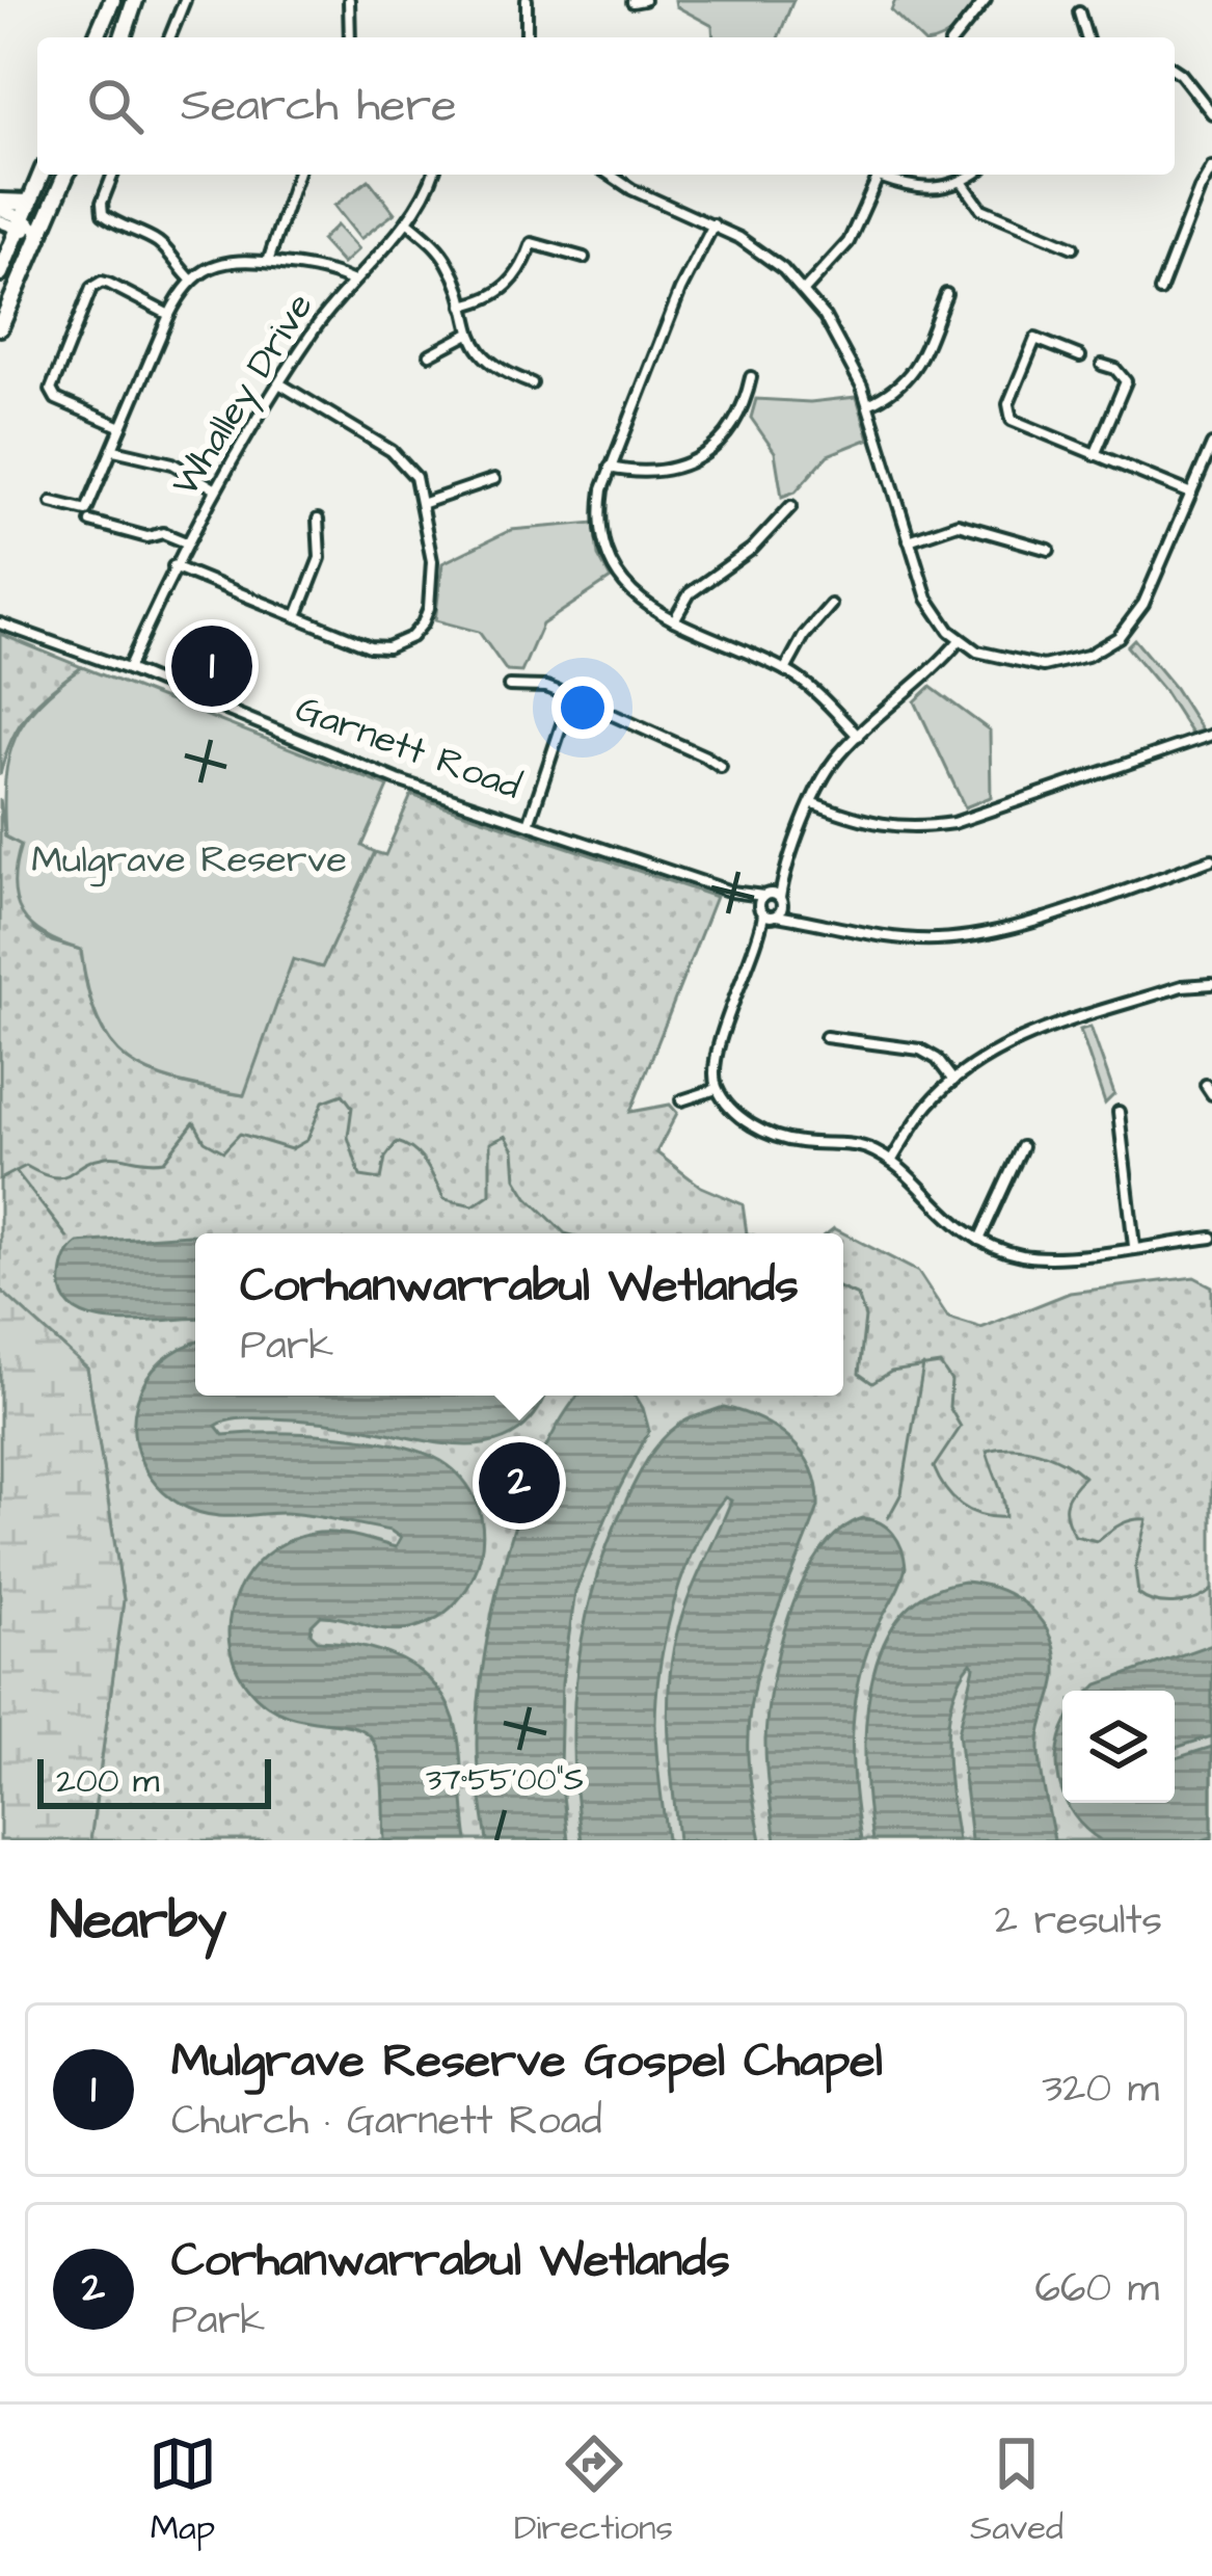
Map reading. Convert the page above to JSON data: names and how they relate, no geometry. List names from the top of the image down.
{
  "streets": {
    "street": ["Whalley Drive", "Garnett Road"]
  },
  "crossings": [
    ["Whalley Drive", "Garnett Road"]
  ],
  "parks": ["Mulgrave Reserve"],
  "scale_bar": "200 m",
  "page": {
    "search": "Search here",
    "pins": ["1", "2"],
    "popup": ["Corhanwarrabul Wetlands", "Park"],
    "scale": "200 m",
    "heading": ["Nearby", "2 results"],
    "list": [
      {
        "mark": "1",
        "name": "Mulgrave Reserve Gospel Chapel",
        "note": "Church · Garnett Road",
        "value": "320 m"
      },
      {
        "mark": "2",
        "name": "Corhanwarrabul Wetlands",
        "note": "Park",
        "value": "660 m"
      }
    ],
    "nav": ["Map", "Directions", "Saved"]
  },
  "coordinates": ["37°55'00\"S"]
}
